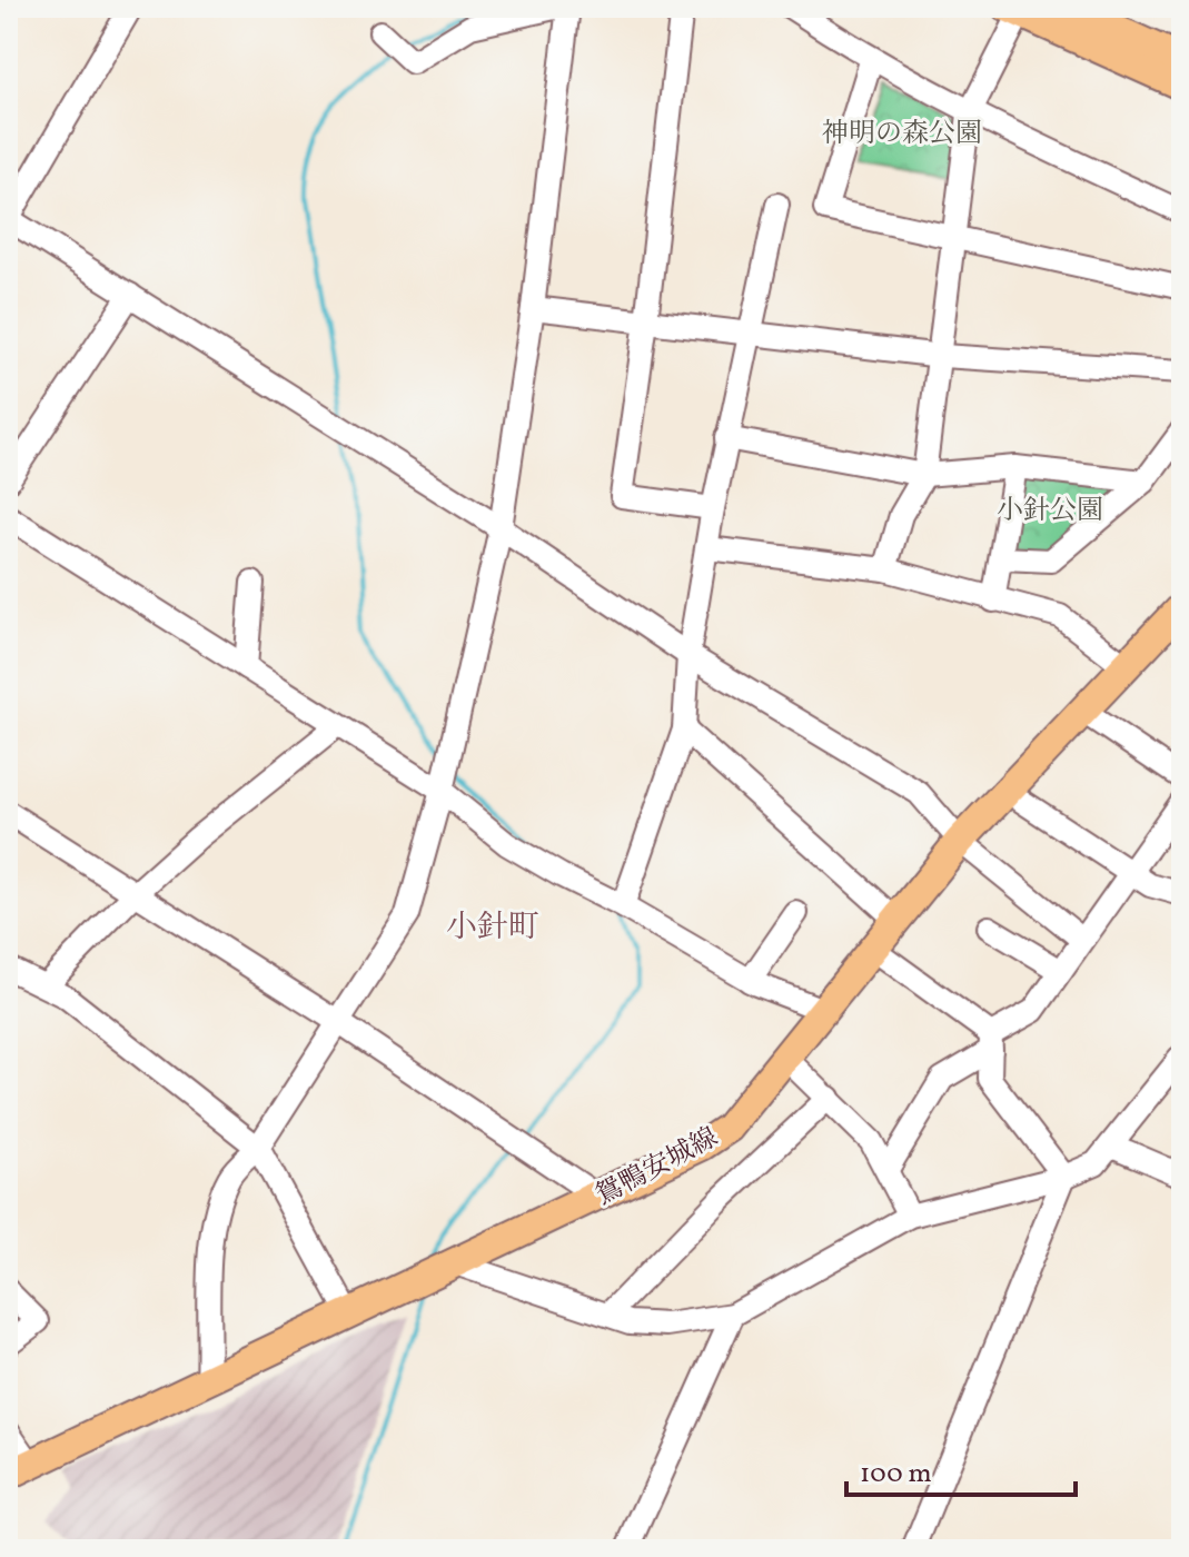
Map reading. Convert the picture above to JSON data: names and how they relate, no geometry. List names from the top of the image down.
{
  "streets": {
    "main road": ["鴛鴨安城線"]
  },
  "districts": ["小針町"],
  "parks": ["神明の森公園", "小針公園"],
  "scale_bar": "100 m"
}
